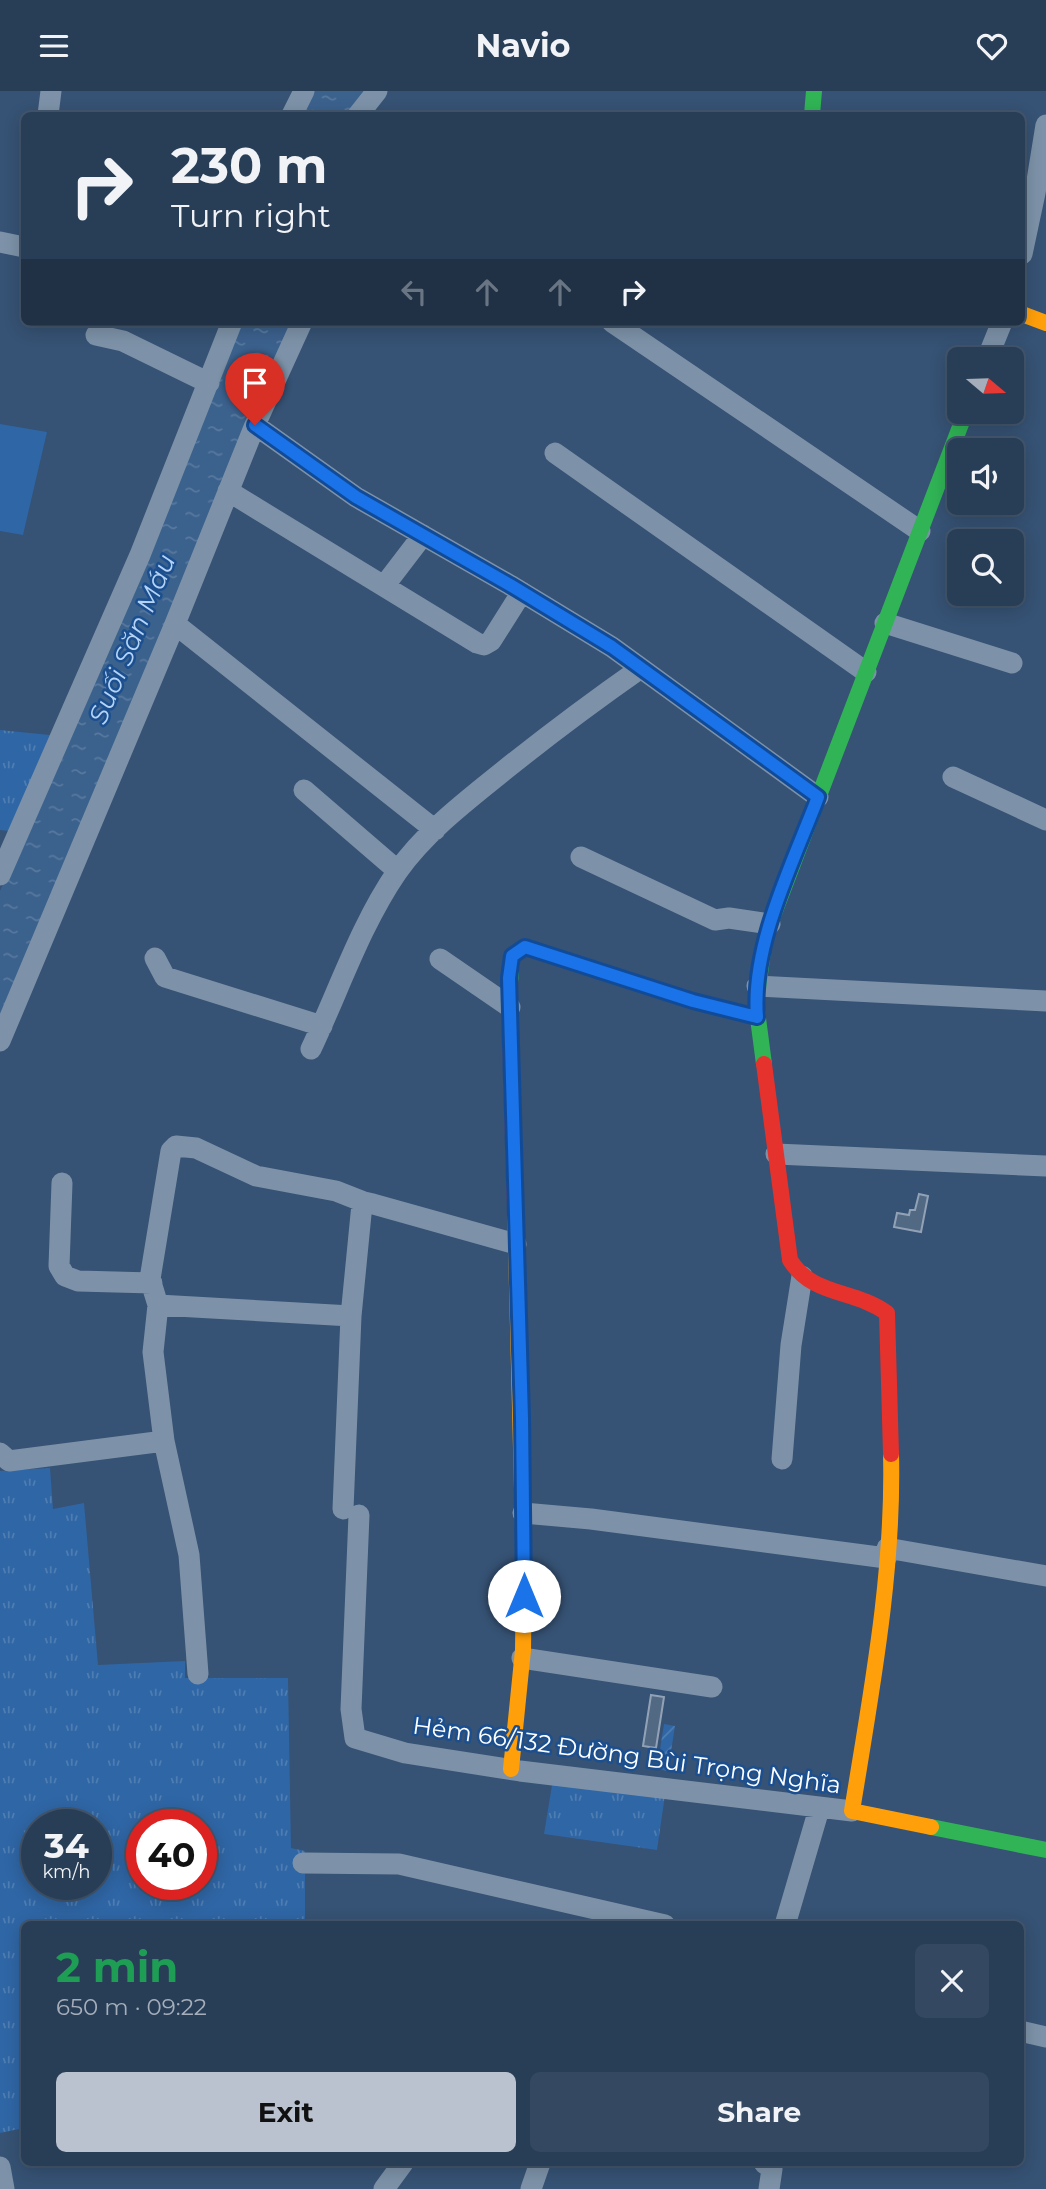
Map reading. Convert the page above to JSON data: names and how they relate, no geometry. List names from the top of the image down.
{
  "streets": {
    "street": ["Hẻm 66/132 Đường Bùi Trọng Nghĩa"]
  },
  "water": ["Suối Săn Máu"],
  "north": "right",
  "page": {
    "header": "Navio",
    "turn": ["230 m", "Turn right"],
    "speed": "34 km/h",
    "limit": "40",
    "heading": ["2 min", "650 m · 09:22"],
    "buttons": ["Exit", "Share"]
  }
}
